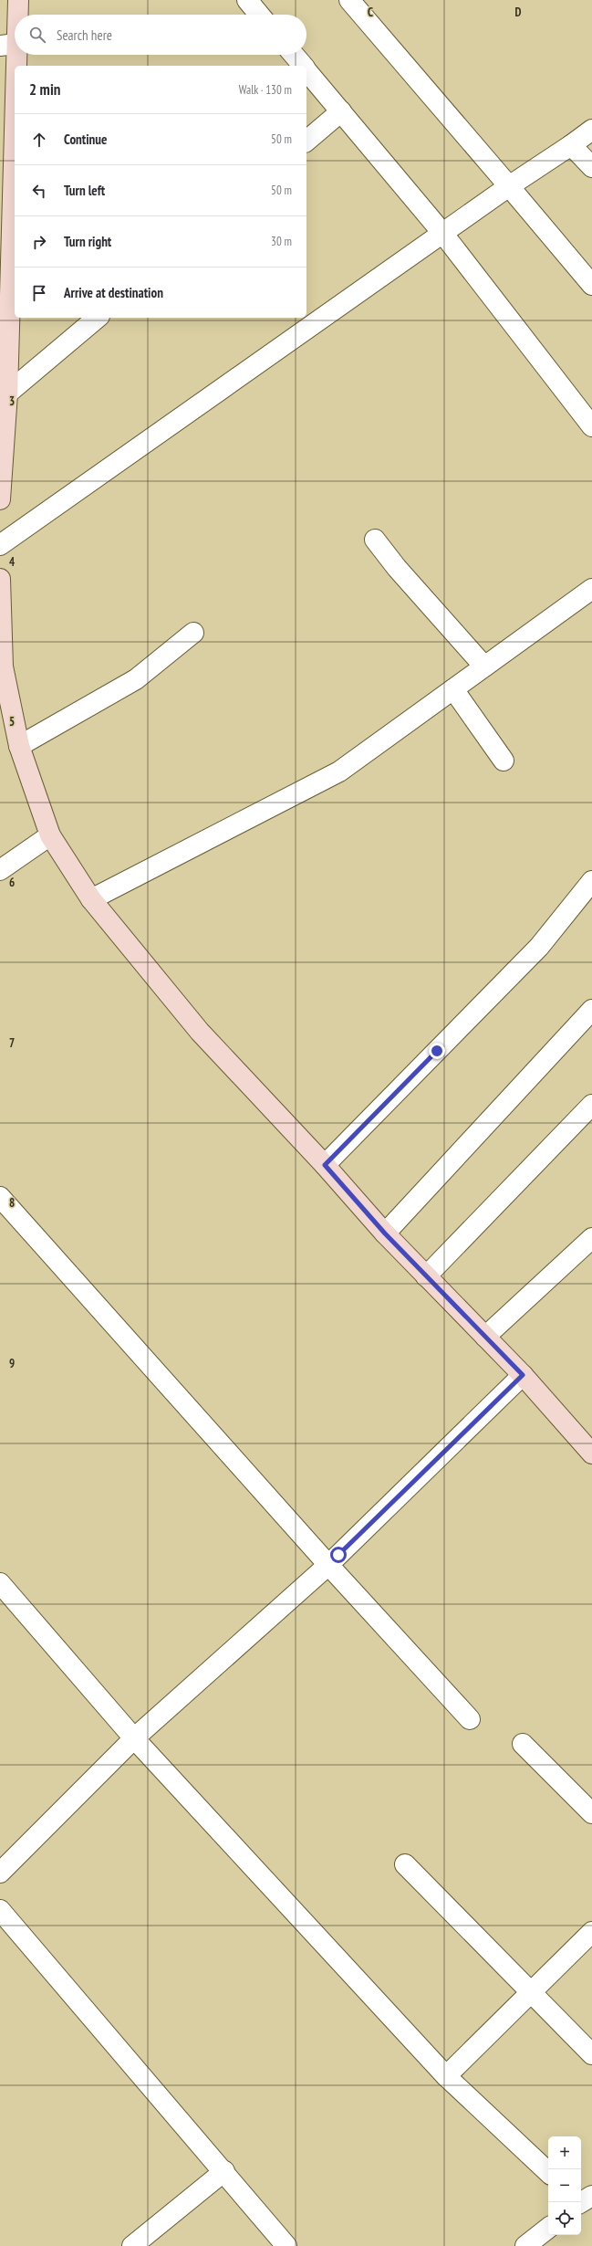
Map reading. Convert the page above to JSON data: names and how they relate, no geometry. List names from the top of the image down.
{
  "page": {
    "search": "Search here",
    "heading": ["2 min", "Walk · 130 m"],
    "list": [
      ["Continue", "50 m"],
      ["Turn left", "50 m"],
      ["Turn right", "30 m"],
      "Arrive at destination"
    ],
    "map_buttons": ["+", "−"]
  },
  "grid": {
    "columns": ["C", "D"],
    "rows": [
      "3",
      "4",
      "5",
      "6",
      "7",
      "8",
      "9"
    ]
  }
}
